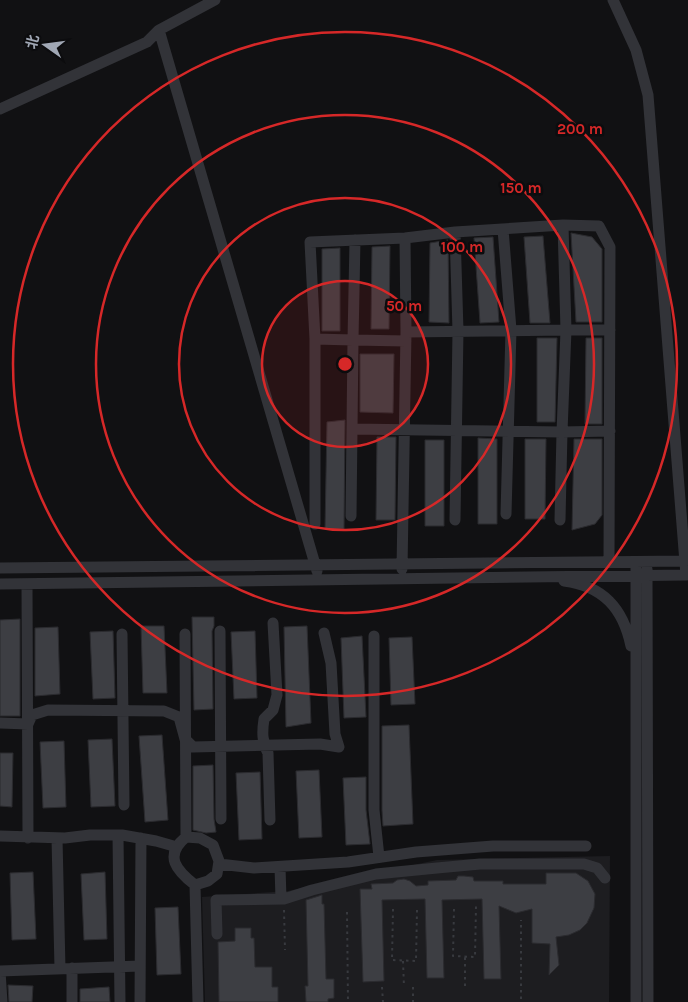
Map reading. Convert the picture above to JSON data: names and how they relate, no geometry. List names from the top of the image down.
{
  "north": "left",
  "rings": [
    "200 m",
    "150 m",
    "100 m",
    "50 m"
  ]
}
